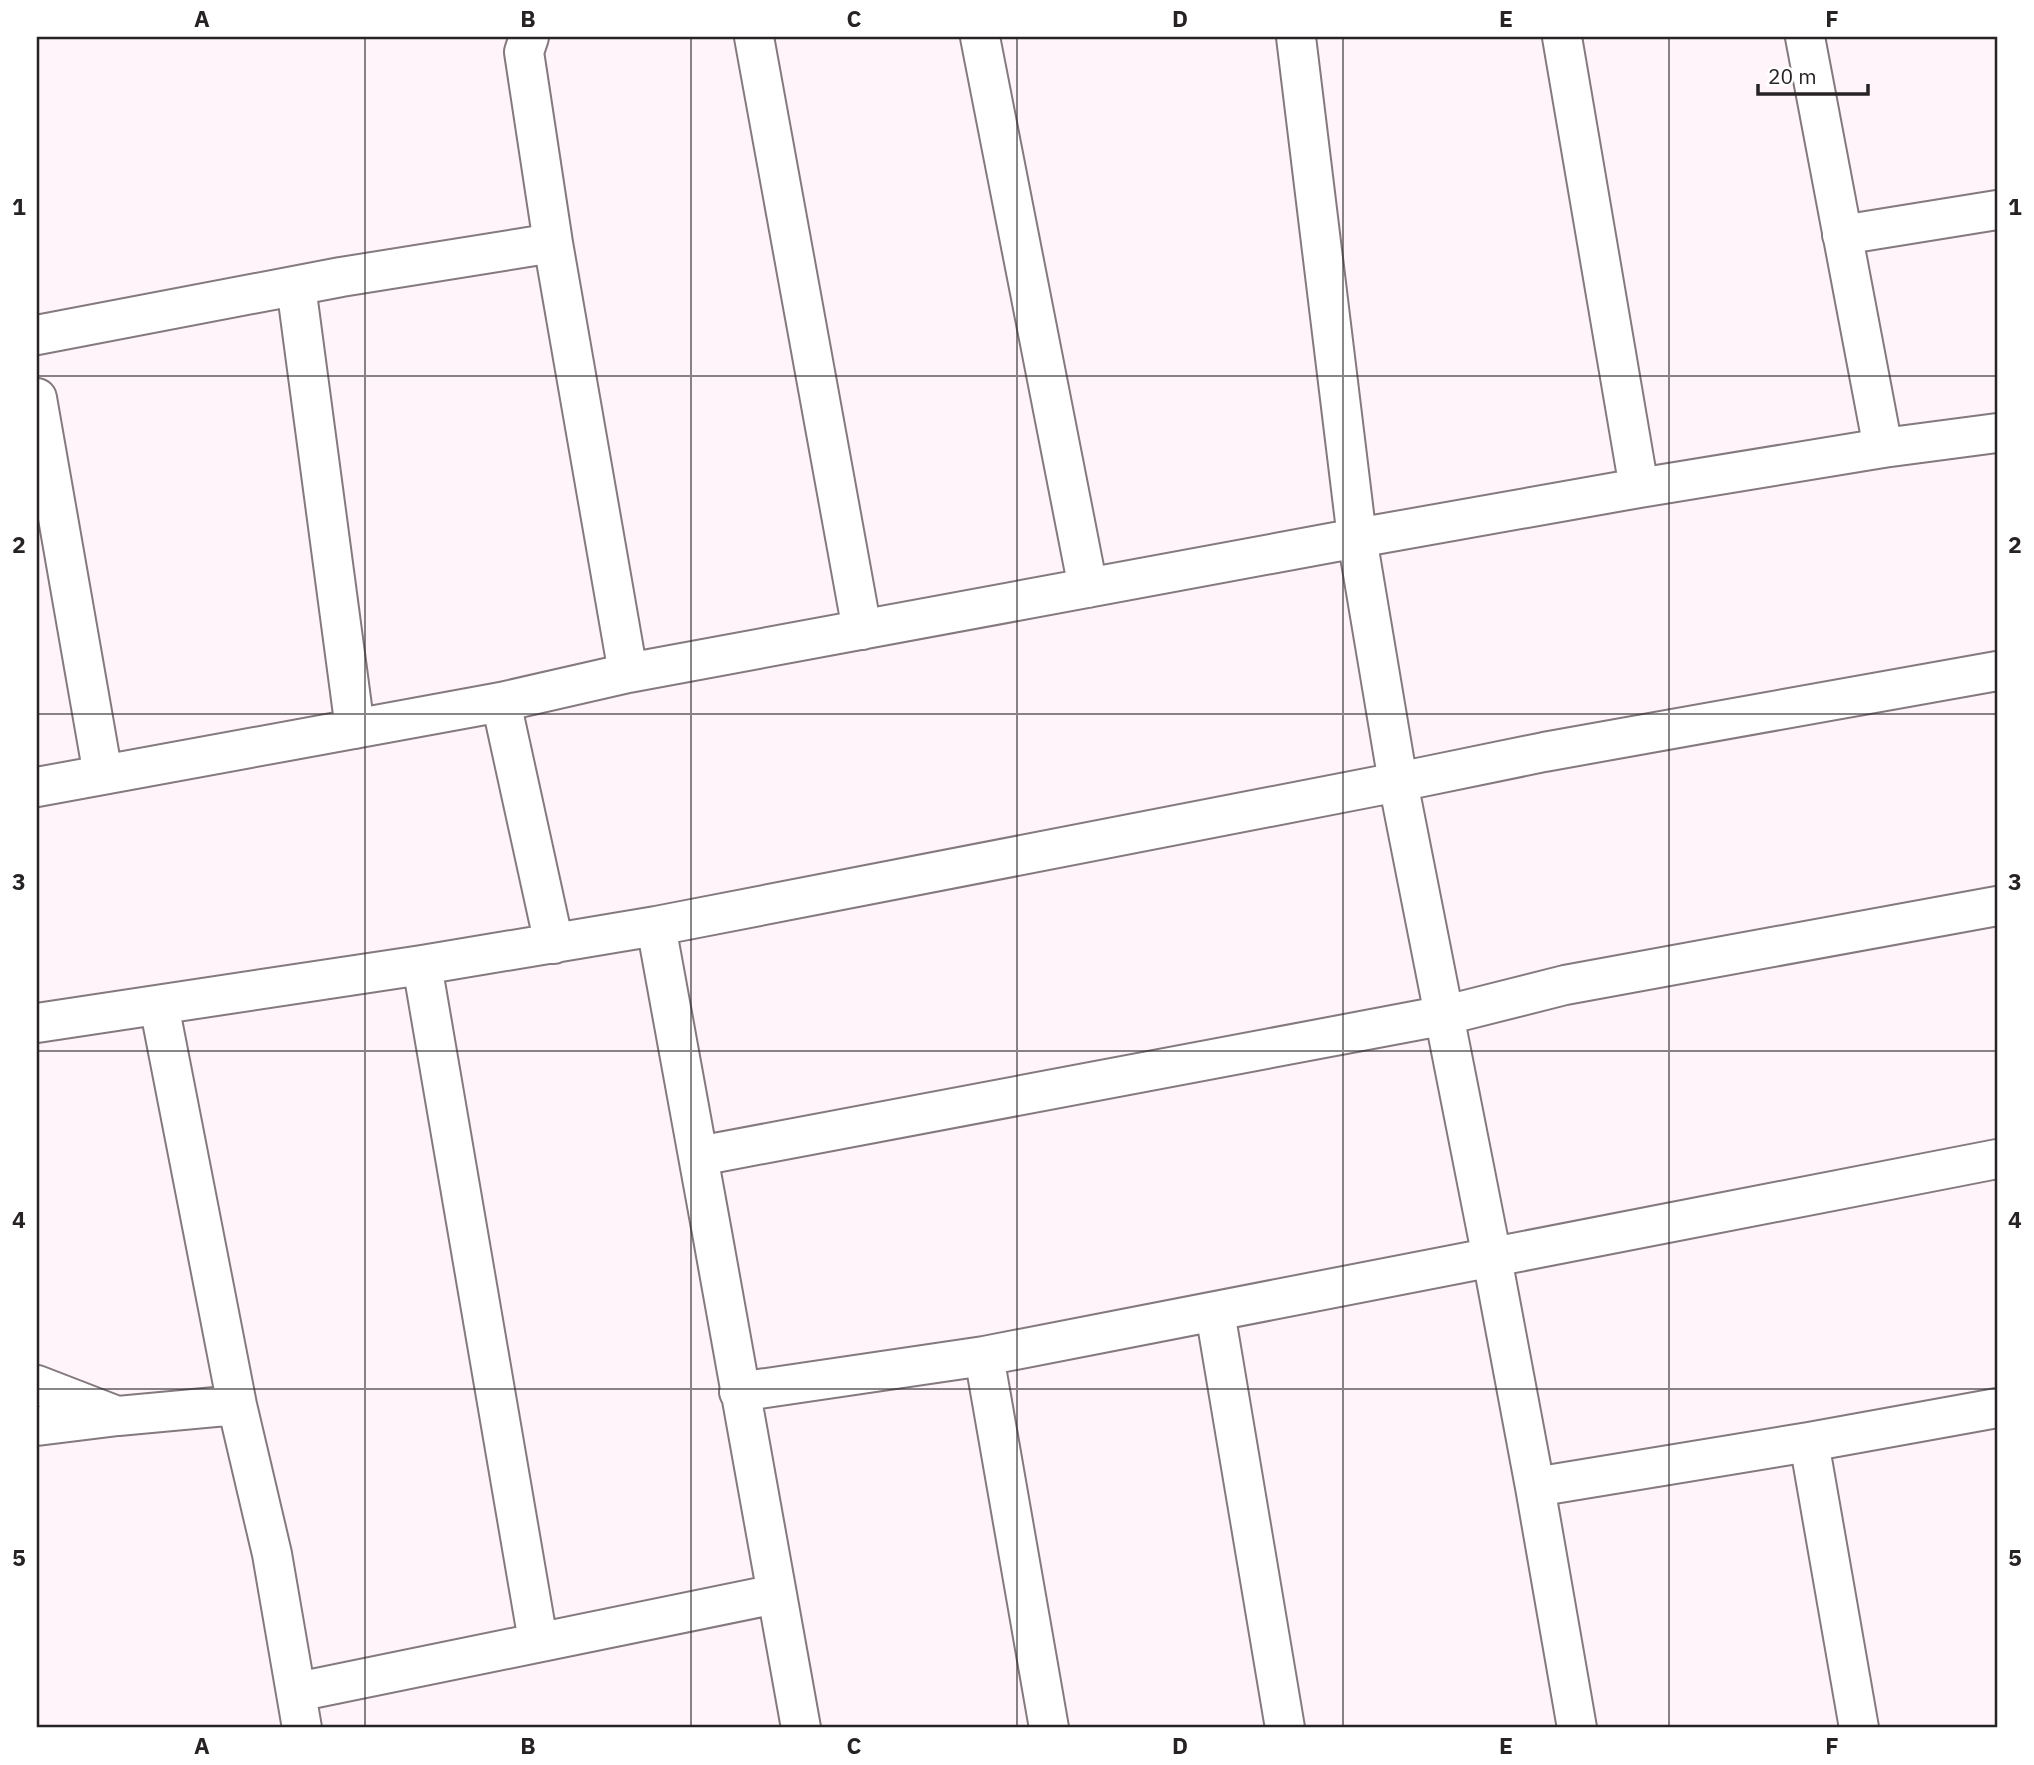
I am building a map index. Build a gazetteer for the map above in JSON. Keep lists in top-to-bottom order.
{
  "scale_bar": "20 m",
  "grid": {
    "columns": [
      "A",
      "B",
      "C",
      "D",
      "E",
      "F"
    ],
    "rows": [
      "1",
      "2",
      "3",
      "4",
      "5"
    ]
  }
}
